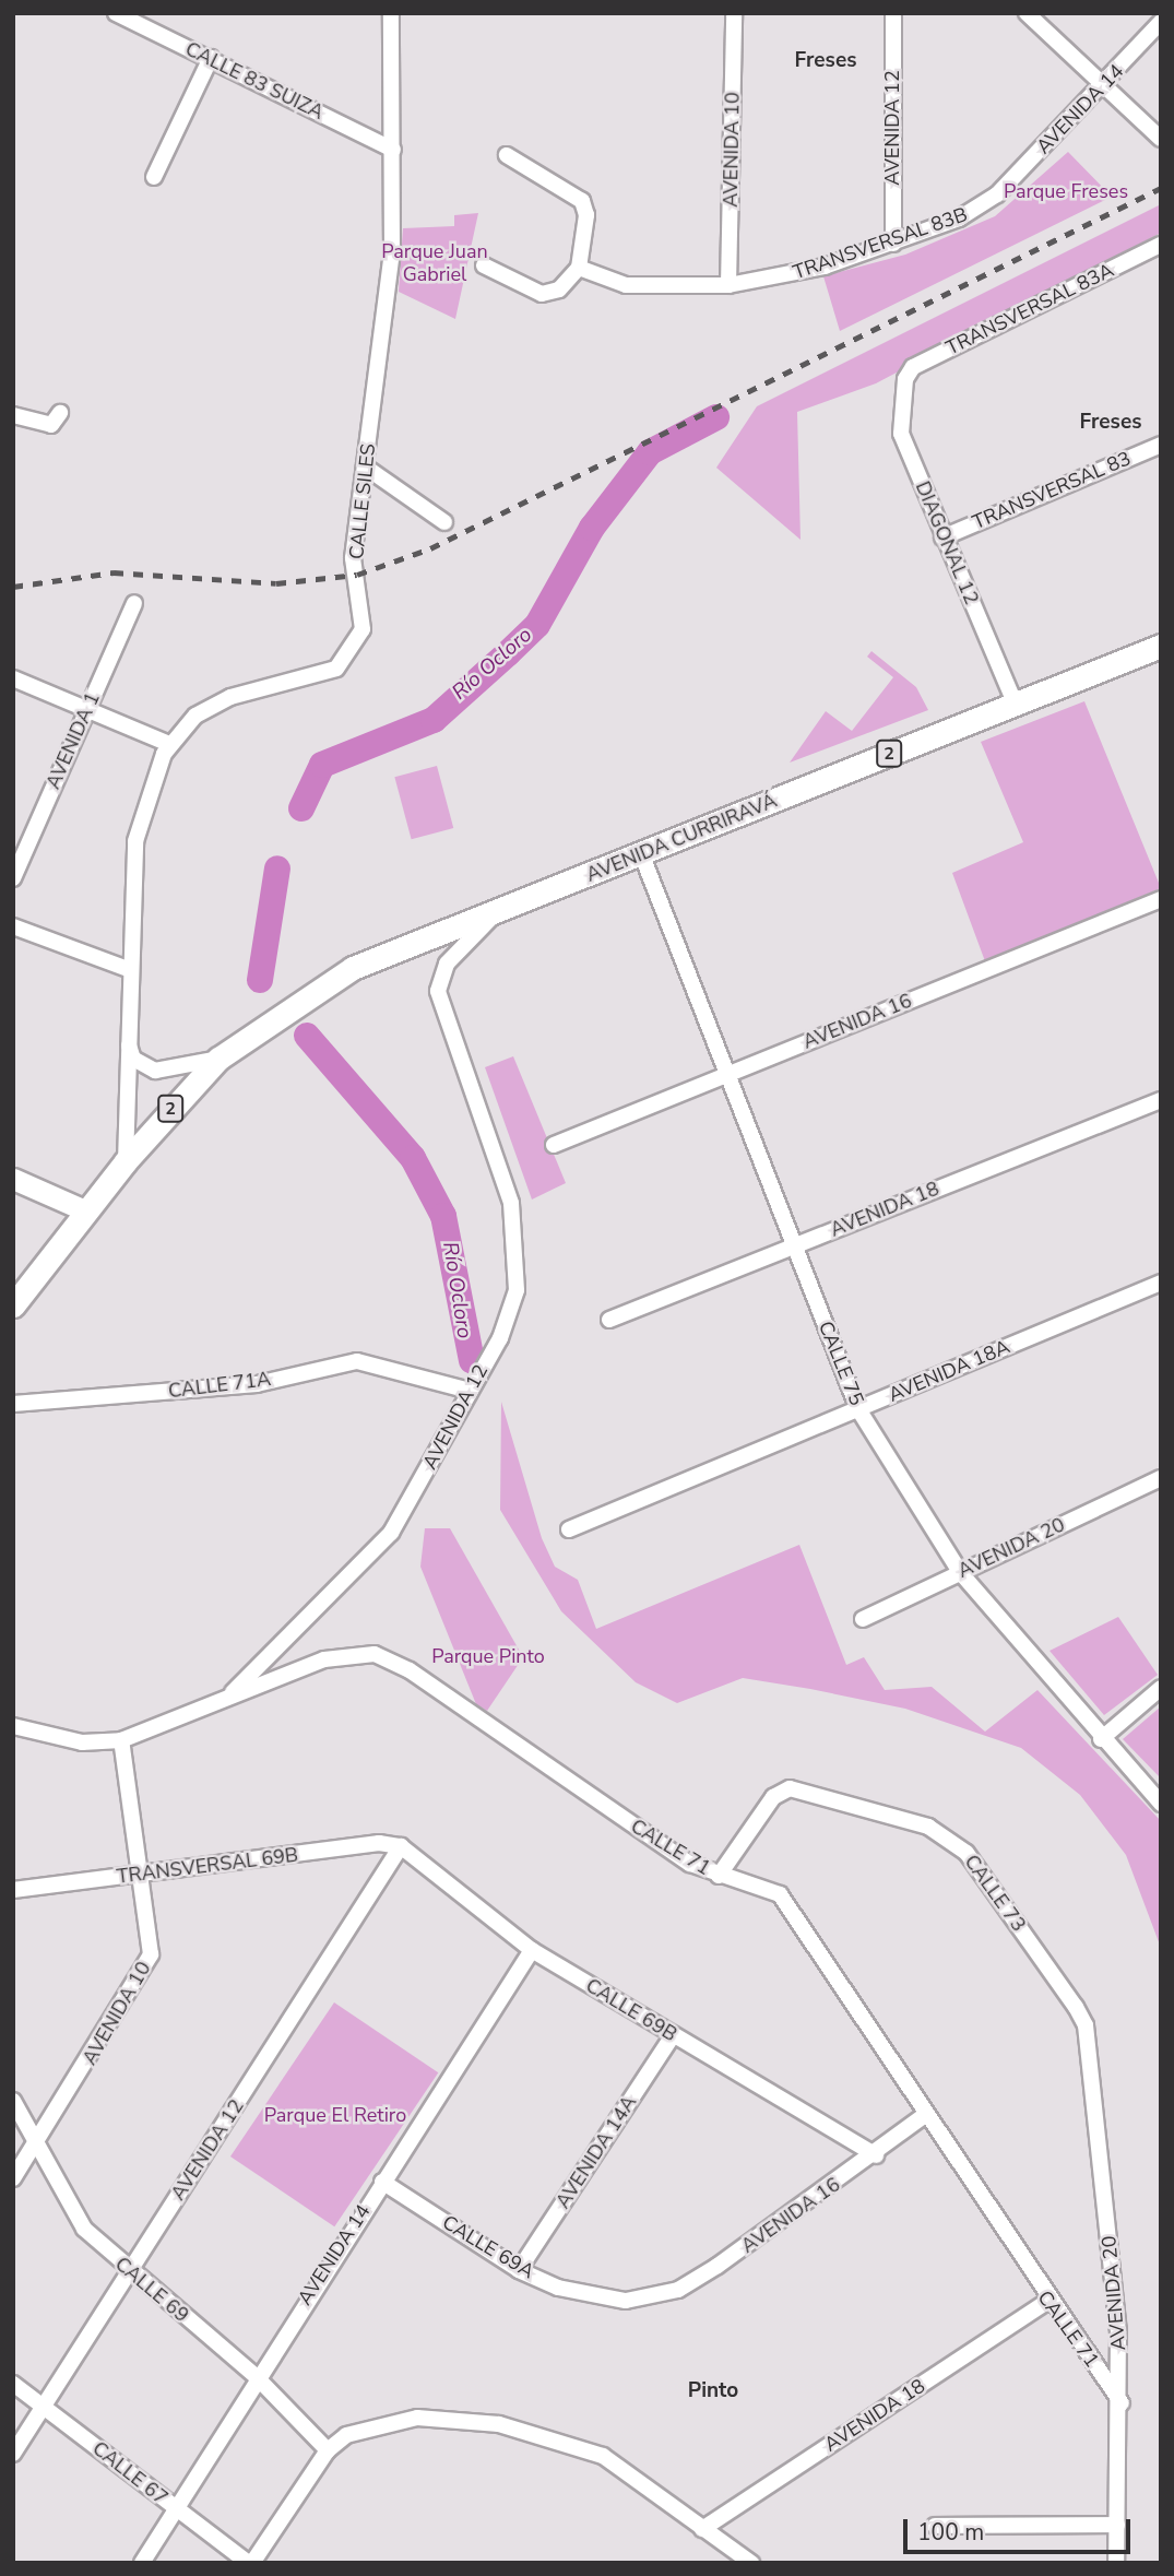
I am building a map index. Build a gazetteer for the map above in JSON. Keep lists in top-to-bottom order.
{
  "streets": {
    "highway": ["2", "AVENIDA CURRIRAVÁ"],
    "street": [
      "CALLE 83 SUIZA",
      "AVENIDA 14",
      "AVENIDA 12",
      "AVENIDA 10",
      "TRANSVERSAL 83B",
      "TRANSVERSAL 83A",
      "TRANSVERSAL 83",
      "CALLE SILES",
      "DIAGONAL 12",
      "AVENIDA 1",
      "AVENIDA 16",
      "AVENIDA 18",
      "CALLE 75",
      "AVENIDA 18A",
      "CALLE 71A",
      "AVENIDA 20",
      "CALLE 71",
      "TRANSVERSAL 69B",
      "CALLE 73",
      "CALLE 69B",
      "AVENIDA 14A",
      "CALLE 69A",
      "CALLE 69",
      "CALLE 67"
    ]
  },
  "crossings": [
    ["CALLE 83 SUIZA", "CALLE SILES"],
    ["AVENIDA 14", "TRANSVERSAL 83B"],
    ["AVENIDA 14", "CALLE 69B"],
    ["AVENIDA 14", "CALLE 69A"],
    ["AVENIDA 14", "CALLE 69"],
    ["AVENIDA 14", "CALLE 67"],
    ["AVENIDA 12", "TRANSVERSAL 83B"],
    ["AVENIDA 12", "AVENIDA CURRIRAVÁ"],
    ["AVENIDA 12", "CALLE 71A"],
    ["AVENIDA 12", "CALLE 71"],
    ["AVENIDA 12", "TRANSVERSAL 69B"],
    ["AVENIDA 12", "CALLE 69B"],
    ["AVENIDA 12", "CALLE 69"],
    ["AVENIDA 12", "CALLE 67"],
    ["AVENIDA 10", "TRANSVERSAL 83B"],
    ["AVENIDA 10", "CALLE 71"],
    ["AVENIDA 10", "TRANSVERSAL 69B"],
    ["AVENIDA 10", "CALLE 69"],
    ["TRANSVERSAL 83A", "DIAGONAL 12"],
    ["TRANSVERSAL 83", "DIAGONAL 12"],
    ["CALLE SILES", "2"],
    ["DIAGONAL 12", "AVENIDA CURRIRAVÁ"],
    ["2", "AVENIDA CURRIRAVÁ"],
    ["AVENIDA CURRIRAVÁ", "CALLE 75"],
    ["AVENIDA 16", "CALLE 75"],
    ["AVENIDA 16", "CALLE 71"],
    ["AVENIDA 16", "CALLE 69B"],
    ["AVENIDA 16", "CALLE 69A"],
    ["AVENIDA 18", "CALLE 75"],
    ["AVENIDA 18", "CALLE 71"],
    ["CALLE 75", "AVENIDA 18A"],
    ["CALLE 75", "AVENIDA 20"],
    ["AVENIDA 20", "CALLE 71"],
    ["AVENIDA 20", "CALLE 73"],
    ["CALLE 71", "CALLE 73"],
    ["TRANSVERSAL 69B", "CALLE 69B"],
    ["CALLE 69B", "AVENIDA 14A"],
    ["AVENIDA 14A", "CALLE 69A"]
  ],
  "districts": ["Freses", "Freses", "Pinto"],
  "water": ["Río Ocloro"],
  "parks": [
    "Parque Freses",
    "Parque Juan Gabriel",
    "Parque Pinto",
    "Parque El Retiro"
  ],
  "scale_bar": "100 m"
}
